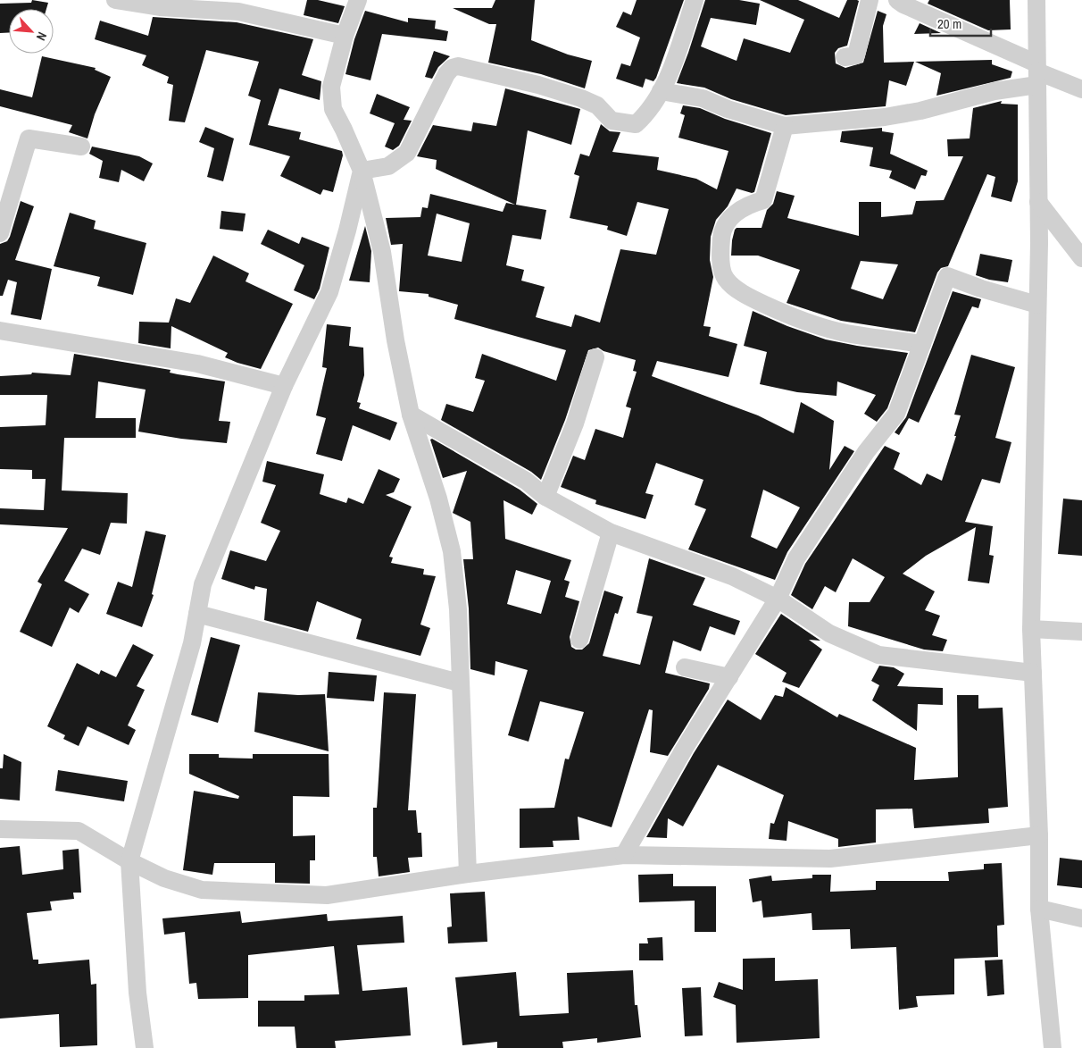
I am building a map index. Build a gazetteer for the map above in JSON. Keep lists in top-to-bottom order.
{
  "scale_bar": "20 m",
  "north": "bottom right"
}
